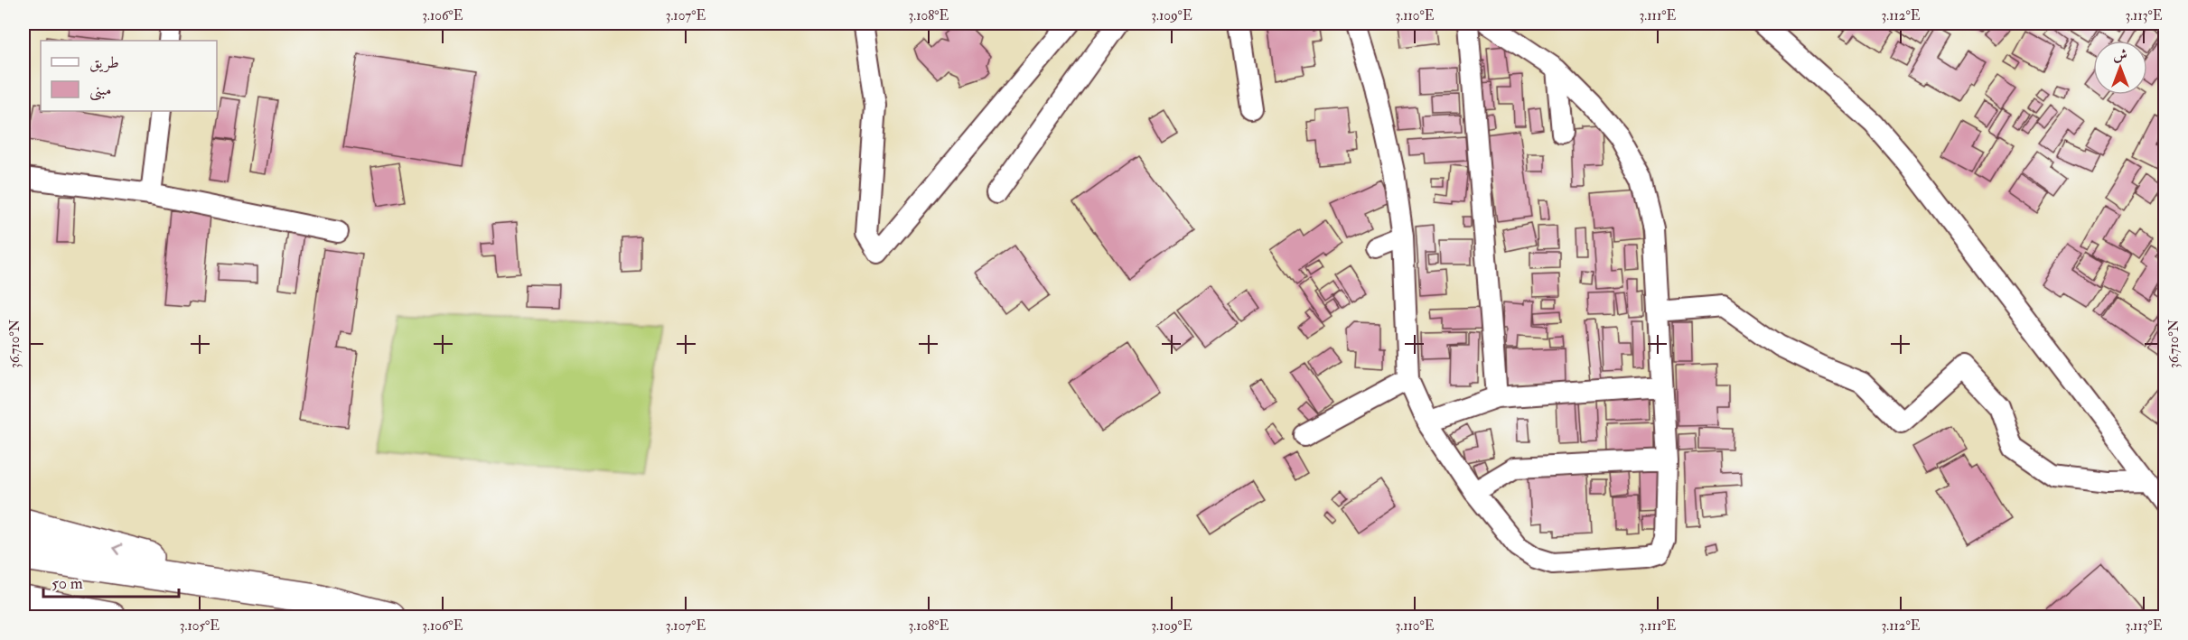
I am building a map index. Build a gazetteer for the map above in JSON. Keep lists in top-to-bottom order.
{
  "legend": ["طريق", "مبنى"],
  "scale_bar": "50 m",
  "north": "top",
  "coordinates": [
    "3.106°E",
    "3.107°E",
    "3.108°E",
    "3.109°E",
    "3.110°E",
    "3.111°E",
    "3.112°E",
    "3.113°E",
    "36.710°N",
    "3.105°E"
  ]
}
